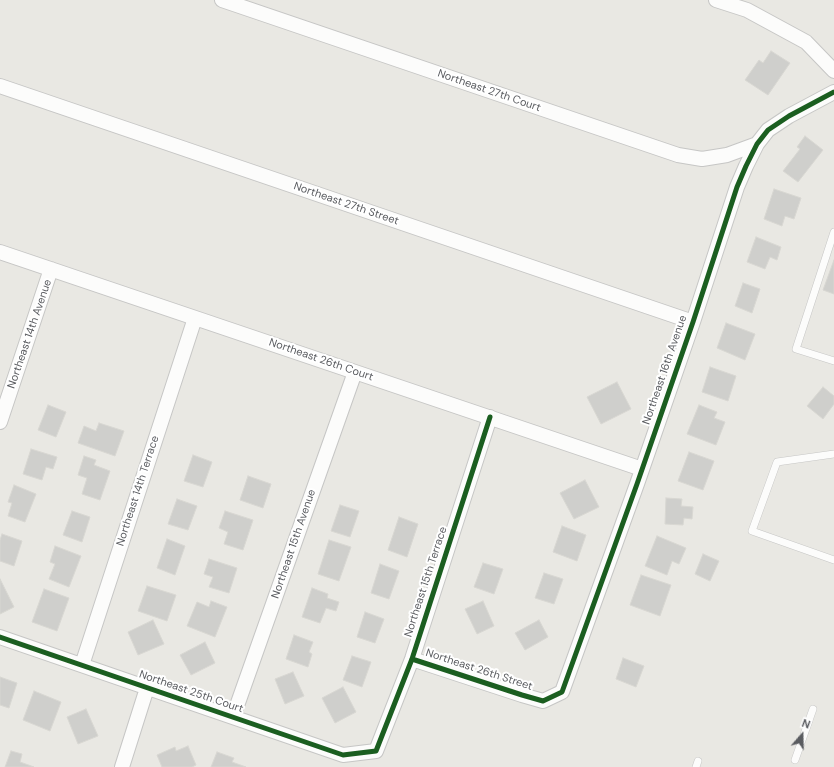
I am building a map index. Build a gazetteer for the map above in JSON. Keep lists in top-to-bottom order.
{
  "streets": {
    "street": [
      "Northeast 27th Court",
      "Northeast 27th Street",
      "Northeast 14th Avenue",
      "Northeast 26th Court",
      "Northeast 16th Avenue",
      "Northeast 14th Terrace",
      "Northeast 15th Avenue",
      "Northeast 15th Terrace",
      "Northeast 26th Street",
      "Northeast 25th Court"
    ]
  },
  "crossings": [
    ["Northeast 27th Court", "Northeast 16th Avenue"],
    ["Northeast 27th Street", "Northeast 16th Avenue"],
    ["Northeast 14th Avenue", "Northeast 26th Court"],
    ["Northeast 26th Court", "Northeast 16th Avenue"],
    ["Northeast 26th Court", "Northeast 14th Terrace"],
    ["Northeast 26th Court", "Northeast 15th Avenue"],
    ["Northeast 26th Court", "Northeast 15th Terrace"],
    ["Northeast 16th Avenue", "Northeast 26th Street"],
    ["Northeast 14th Terrace", "Northeast 25th Court"],
    ["Northeast 15th Avenue", "Northeast 25th Court"],
    ["Northeast 15th Terrace", "Northeast 26th Street"],
    ["Northeast 15th Terrace", "Northeast 25th Court"]
  ],
  "north": "top"
}
